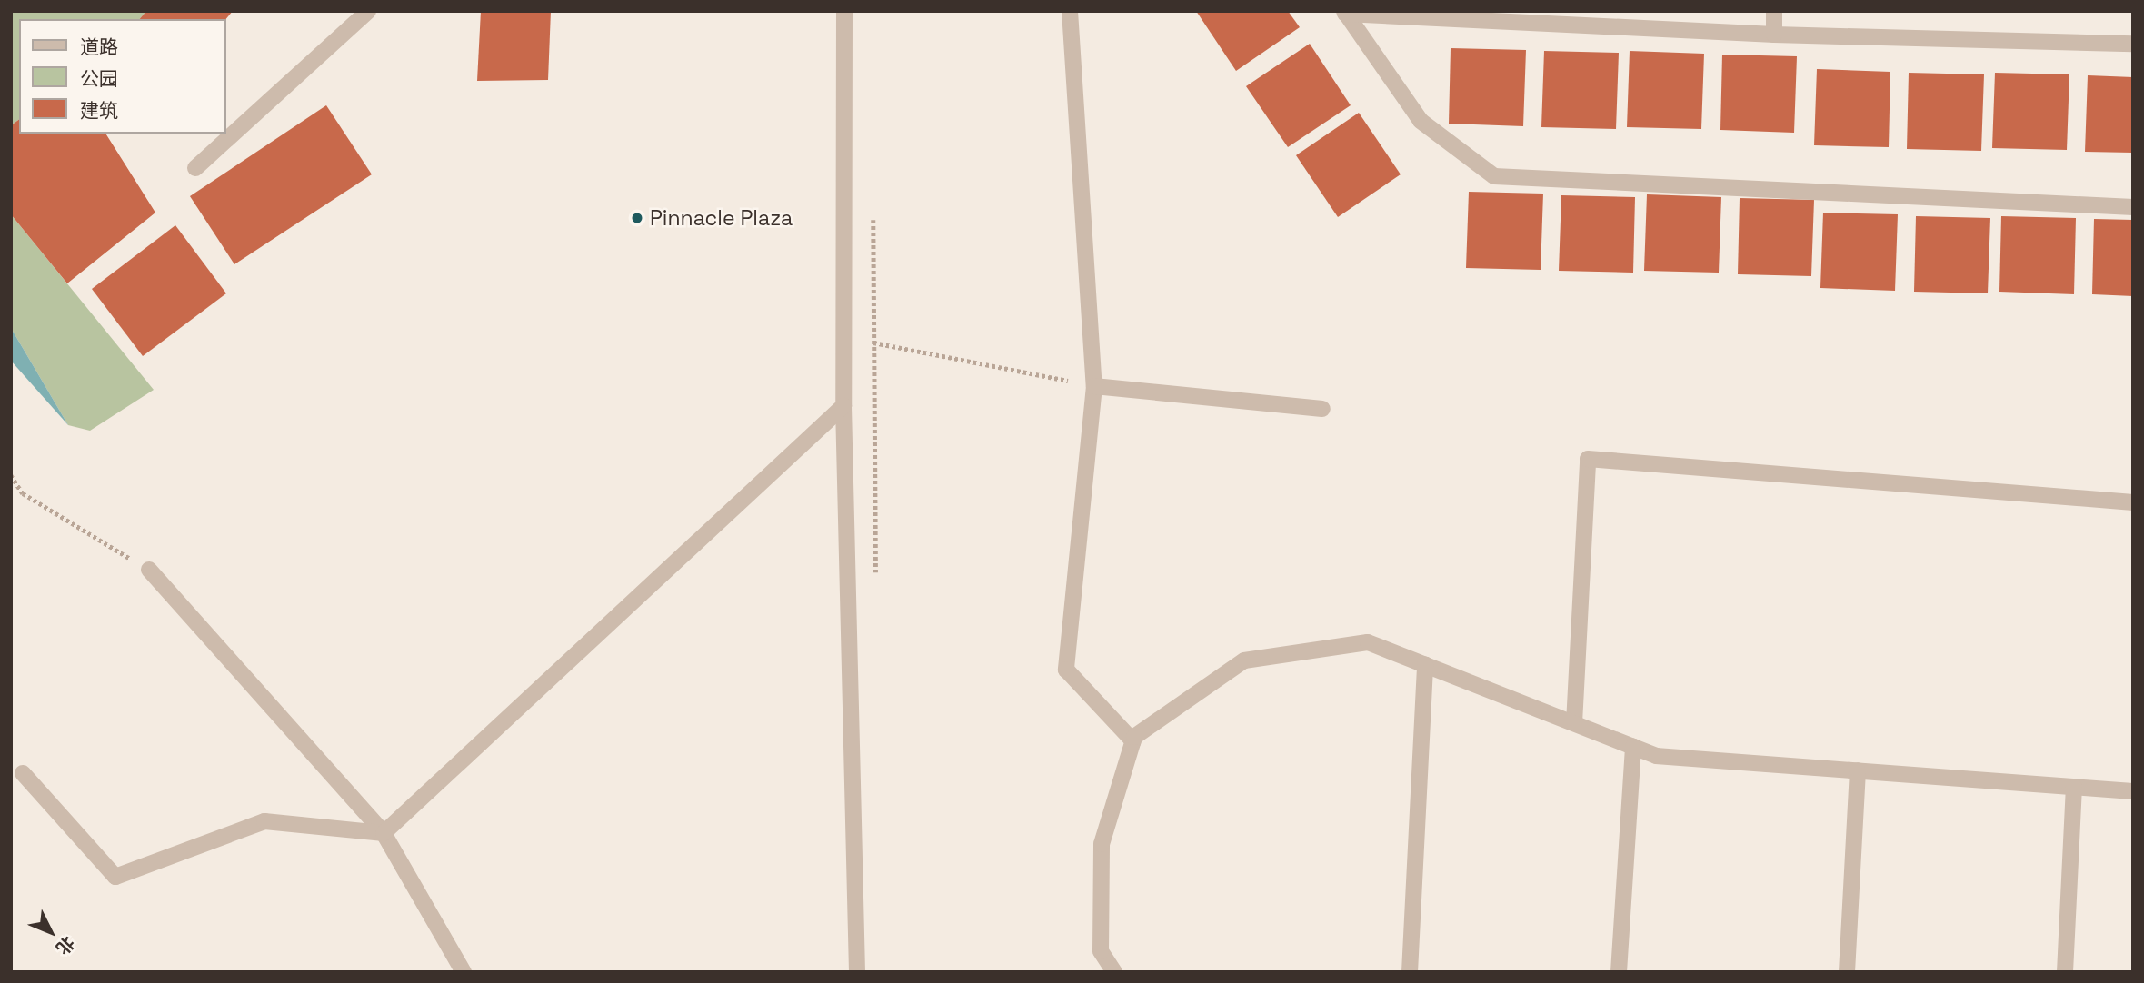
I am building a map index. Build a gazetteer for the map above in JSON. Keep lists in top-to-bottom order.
{
  "places": ["Pinnacle Plaza"],
  "legend": ["道路", "公园", "建筑"],
  "north": "bottom right"
}
